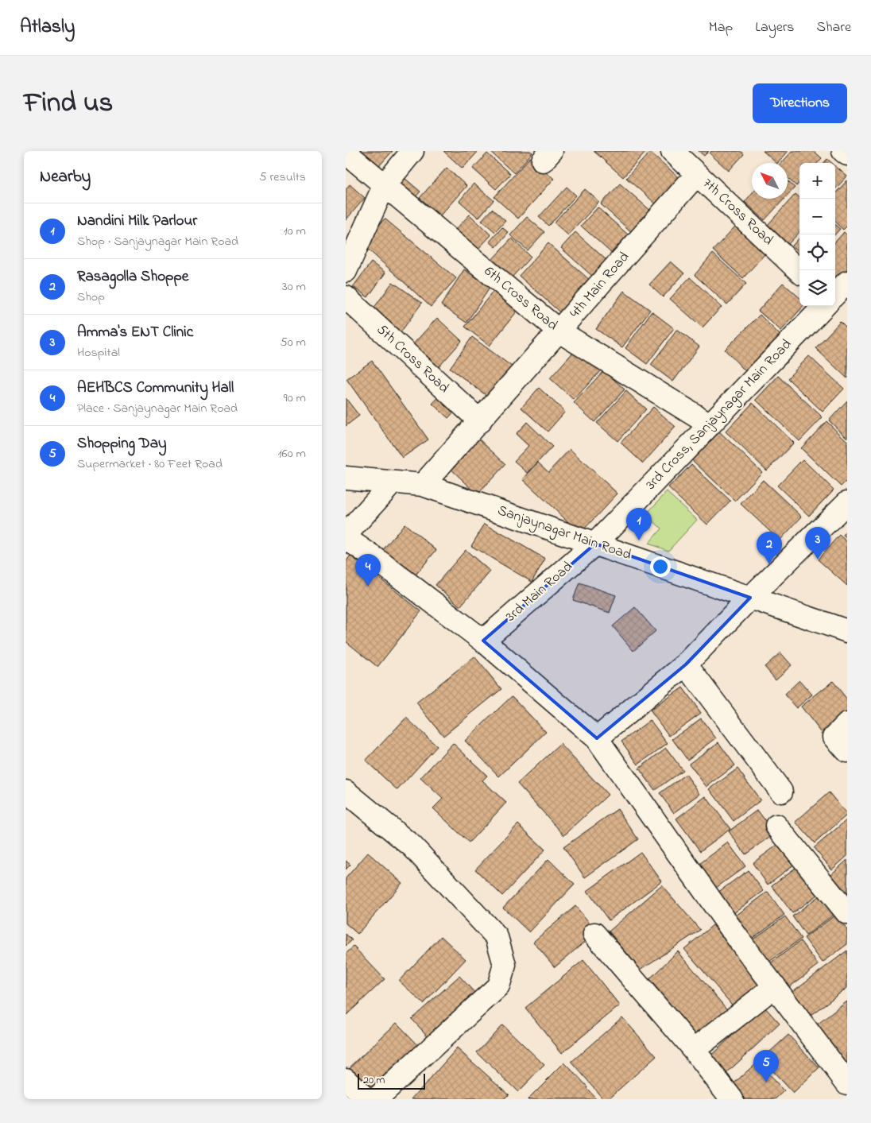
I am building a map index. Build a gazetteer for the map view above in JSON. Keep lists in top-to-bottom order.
{
  "streets": {
    "street": [
      "7th Cross Road",
      "4th Main Road",
      "6th Cross Road",
      "5th Cross Road",
      "3rd Cross, Sanjaynagar Main Road",
      "Sanjaynagar Main Road",
      "3rd Main Road"
    ]
  },
  "crossings": [
    ["7th Cross Road", "4th Main Road"],
    ["4th Main Road", "6th Cross Road"],
    ["4th Main Road", "5th Cross Road"],
    ["4th Main Road", "Sanjaynagar Main Road"],
    ["6th Cross Road", "3rd Cross, Sanjaynagar Main Road"],
    ["3rd Cross, Sanjaynagar Main Road", "Sanjaynagar Main Road"],
    ["3rd Cross, Sanjaynagar Main Road", "3rd Main Road"],
    ["Sanjaynagar Main Road", "3rd Main Road"]
  ],
  "scale_bar": "20 m",
  "north": "top left",
  "page": {
    "header": "Atlasly",
    "nav": ["Map", "Layers", "Share"],
    "title": "Find us",
    "buttons": "Directions",
    "heading": ["Nearby", "5 results"],
    "map_buttons": ["+", "−"],
    "list": [
      {
        "mark": "1",
        "name": "Nandini Milk Parlour",
        "note": "Shop · Sanjaynagar Main Road",
        "value": "10 m"
      },
      {
        "mark": "2",
        "name": "Rasagolla Shoppe",
        "note": "Shop",
        "value": "30 m"
      },
      {
        "mark": "3",
        "name": "Amma's ENT Clinic",
        "note": "Hospital",
        "value": "50 m"
      },
      {
        "mark": "4",
        "name": "AEHBCS Community Hall",
        "note": "Place · Sanjaynagar Main Road",
        "value": "90 m"
      },
      {
        "mark": "5",
        "name": "Shopping Day",
        "note": "Supermarket · 80 Feet Road",
        "value": "160 m"
      }
    ],
    "pins": [
      "1",
      "3",
      "2",
      "4",
      "5"
    ],
    "scale": "20 m"
  }
}
